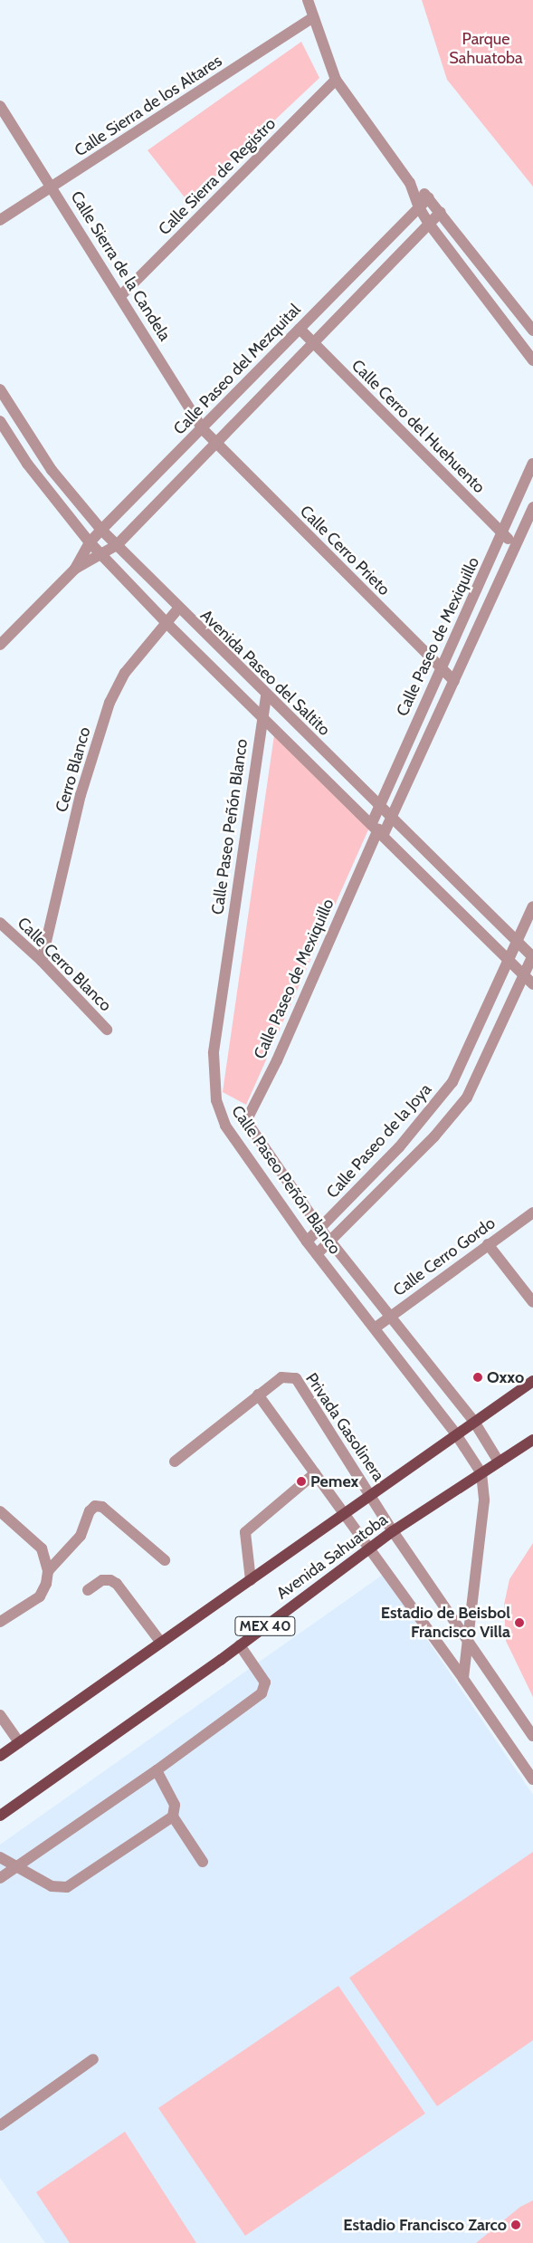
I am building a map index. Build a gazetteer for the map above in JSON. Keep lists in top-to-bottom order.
{
  "streets": {
    "main road": ["Avenida Sahuatoba", "MEX 40"],
    "street": [
      "Calle Sierra de los Altares",
      "Calle Sierra de Registro",
      "Calle Sierra de la Candela",
      "Calle Paseo del Mezquital",
      "Calle Cerro del Huehuento",
      "Calle Cerro Prieto",
      "Calle Paseo de Mexiquillo",
      "Avenida Paseo del Saltito",
      "Cerro Blanco",
      "Calle Paseo Peñón Blanco",
      "Calle Cerro Blanco",
      "Calle Paseo de la Joya",
      "Calle Cerro Gordo",
      "Privada Gasolinera"
    ]
  },
  "crossings": [
    ["Calle Sierra de los Altares", "Calle Sierra de la Candela"],
    ["Calle Sierra de Registro", "Calle Sierra de la Candela"],
    ["Calle Sierra de la Candela", "Calle Paseo del Mezquital"],
    ["Calle Sierra de la Candela", "Calle Cerro Prieto"],
    ["Calle Paseo del Mezquital", "Calle Cerro del Huehuento"],
    ["Calle Paseo del Mezquital", "Calle Cerro Prieto"],
    ["Calle Paseo del Mezquital", "Avenida Paseo del Saltito"],
    ["Calle Cerro del Huehuento", "Calle Paseo de Mexiquillo"],
    ["Calle Cerro Prieto", "Calle Paseo de Mexiquillo"],
    ["Calle Paseo de Mexiquillo", "Avenida Paseo del Saltito"],
    ["Calle Paseo de Mexiquillo", "Calle Paseo Peñón Blanco"],
    ["Avenida Paseo del Saltito", "Cerro Blanco"],
    ["Avenida Paseo del Saltito", "Calle Paseo Peñón Blanco"],
    ["Avenida Paseo del Saltito", "Calle Paseo de la Joya"],
    ["Cerro Blanco", "Calle Cerro Blanco"],
    ["Calle Paseo Peñón Blanco", "Calle Paseo de la Joya"],
    ["Calle Paseo Peñón Blanco", "Calle Cerro Gordo"],
    ["Calle Paseo Peñón Blanco", "Avenida Sahuatoba"],
    ["Privada Gasolinera", "Avenida Sahuatoba"]
  ],
  "parks": ["Parque Sahuatoba"],
  "places": [
    "Oxxo",
    "Pemex",
    "Estadio de Beisbol Francisco Villa",
    "Estadio Francisco Zarco"
  ]
}
